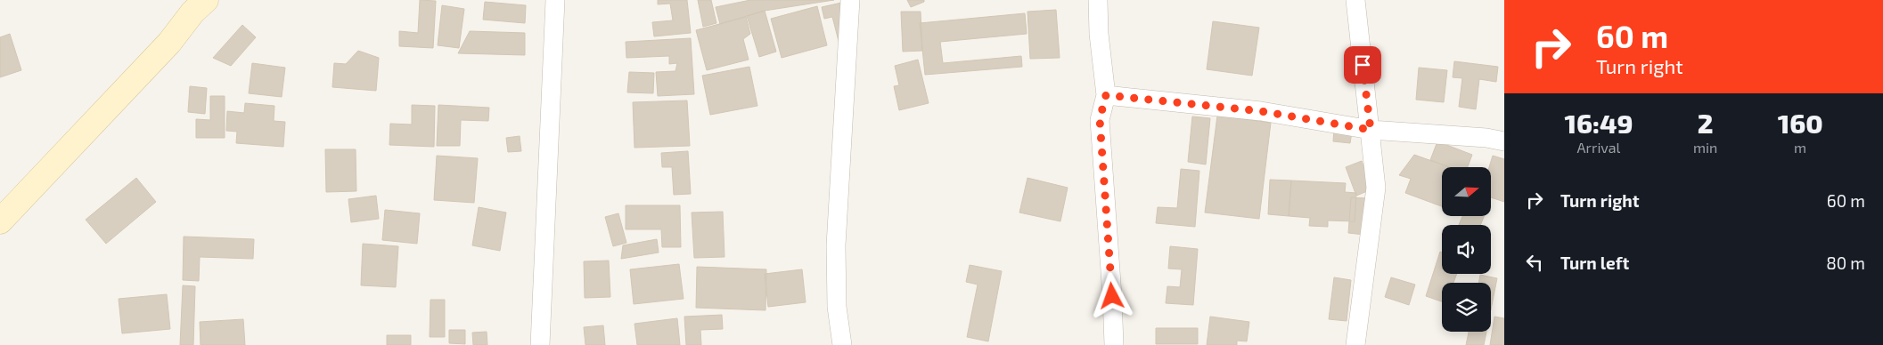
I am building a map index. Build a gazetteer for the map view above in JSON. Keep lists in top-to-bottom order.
{
  "north": "right",
  "page": {
    "turn": ["60 m", "Turn right"],
    "eta": [
      "16:49",
      "Arrival",
      "2",
      "min",
      "160",
      "m"
    ],
    "list": [
      {
        "name": "Turn right",
        "value": "60 m"
      },
      {
        "name": "Turn left",
        "value": "80 m"
      }
    ]
  }
}
